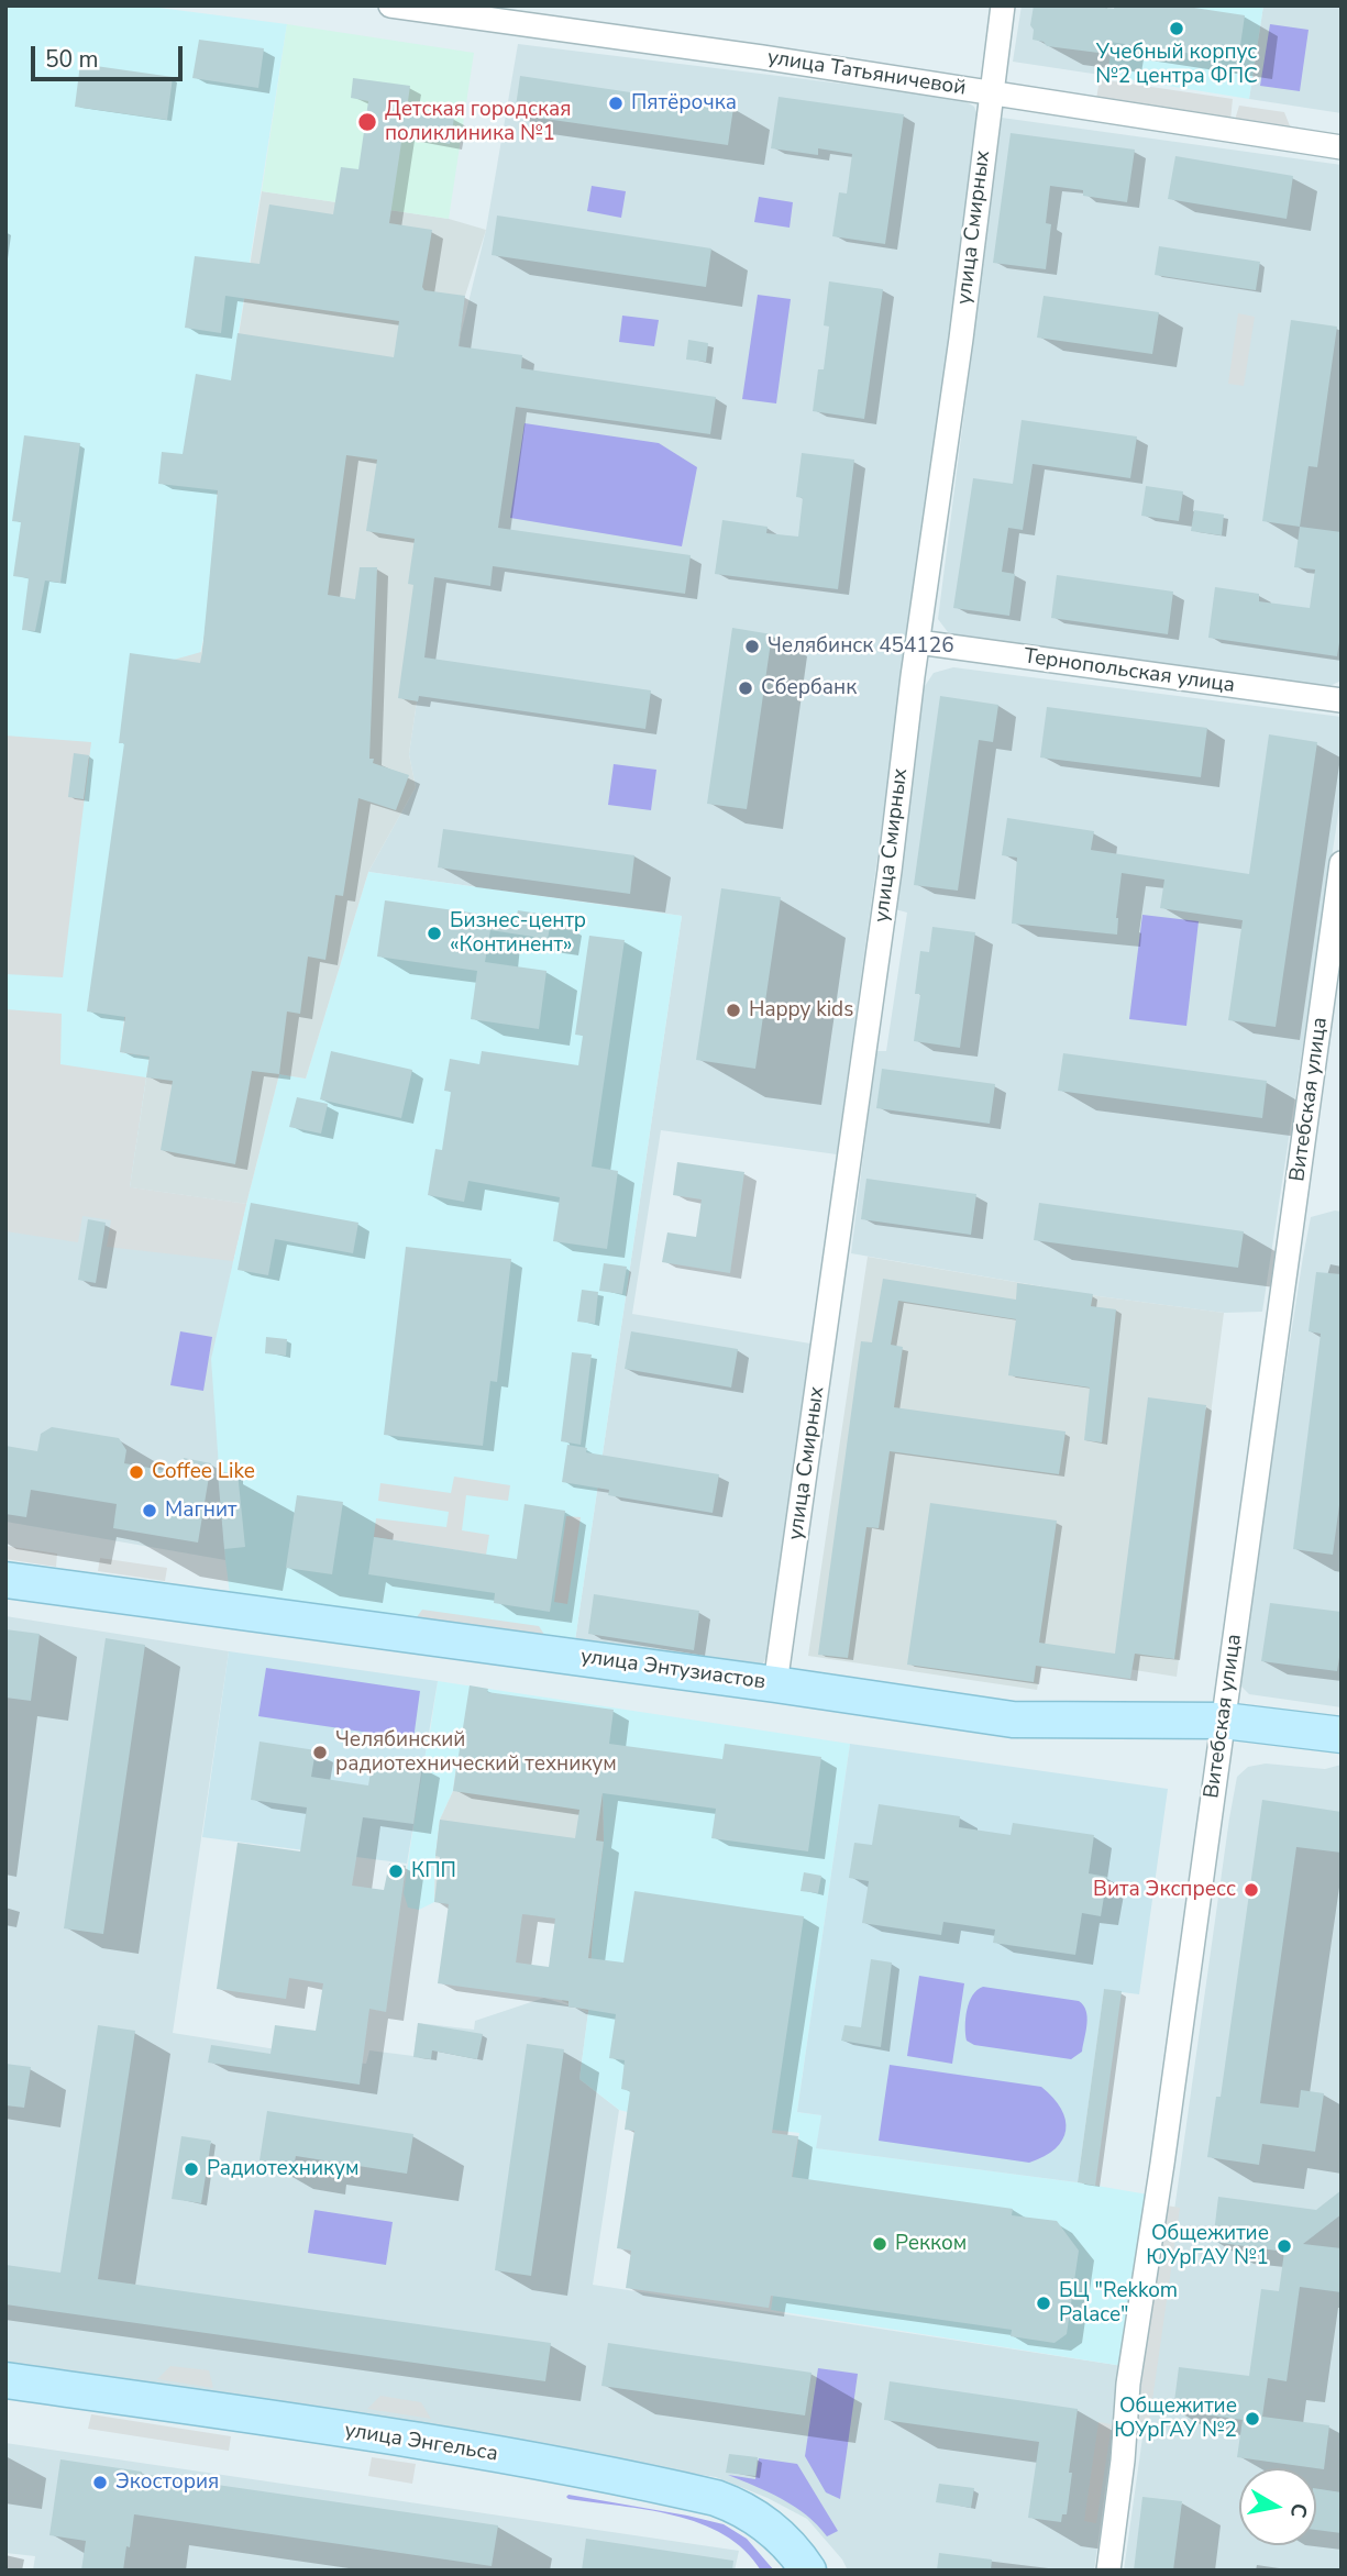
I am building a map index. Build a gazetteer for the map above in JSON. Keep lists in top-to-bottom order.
{
  "streets": {
    "main road": ["улица Энтузиастов", "улица Энгельса"],
    "street": [
      "улица Татьяничевой",
      "улица Смирных",
      "Тернопольская улица",
      "Витебская улица"
    ]
  },
  "crossings": [
    ["улица Татьяничевой", "улица Смирных"],
    ["улица Смирных", "Тернопольская улица"],
    ["улица Смирных", "улица Энтузиастов"],
    ["Витебская улица", "улица Энтузиастов"]
  ],
  "places": [
    "Учебный корпус №2 центра ФПС",
    "Пятёрочка",
    "Детская городская поликлиника №1",
    "Челябинск 454126",
    "Сбербанк",
    "Бизнес-центр «Континент»",
    "Happy kids",
    "Coffee Like",
    "Магнит",
    "Челябинский радиотехнический техникум",
    "КПП",
    "Вита Экспресс",
    "Радиотехникум",
    "Рекком",
    "Общежитие ЮУрГАУ №1",
    "БЦ \"Rekkom Palace\"",
    "Общежитие ЮУрГАУ №2",
    "Экостория"
  ],
  "scale_bar": "50 m",
  "north": "right"
}
